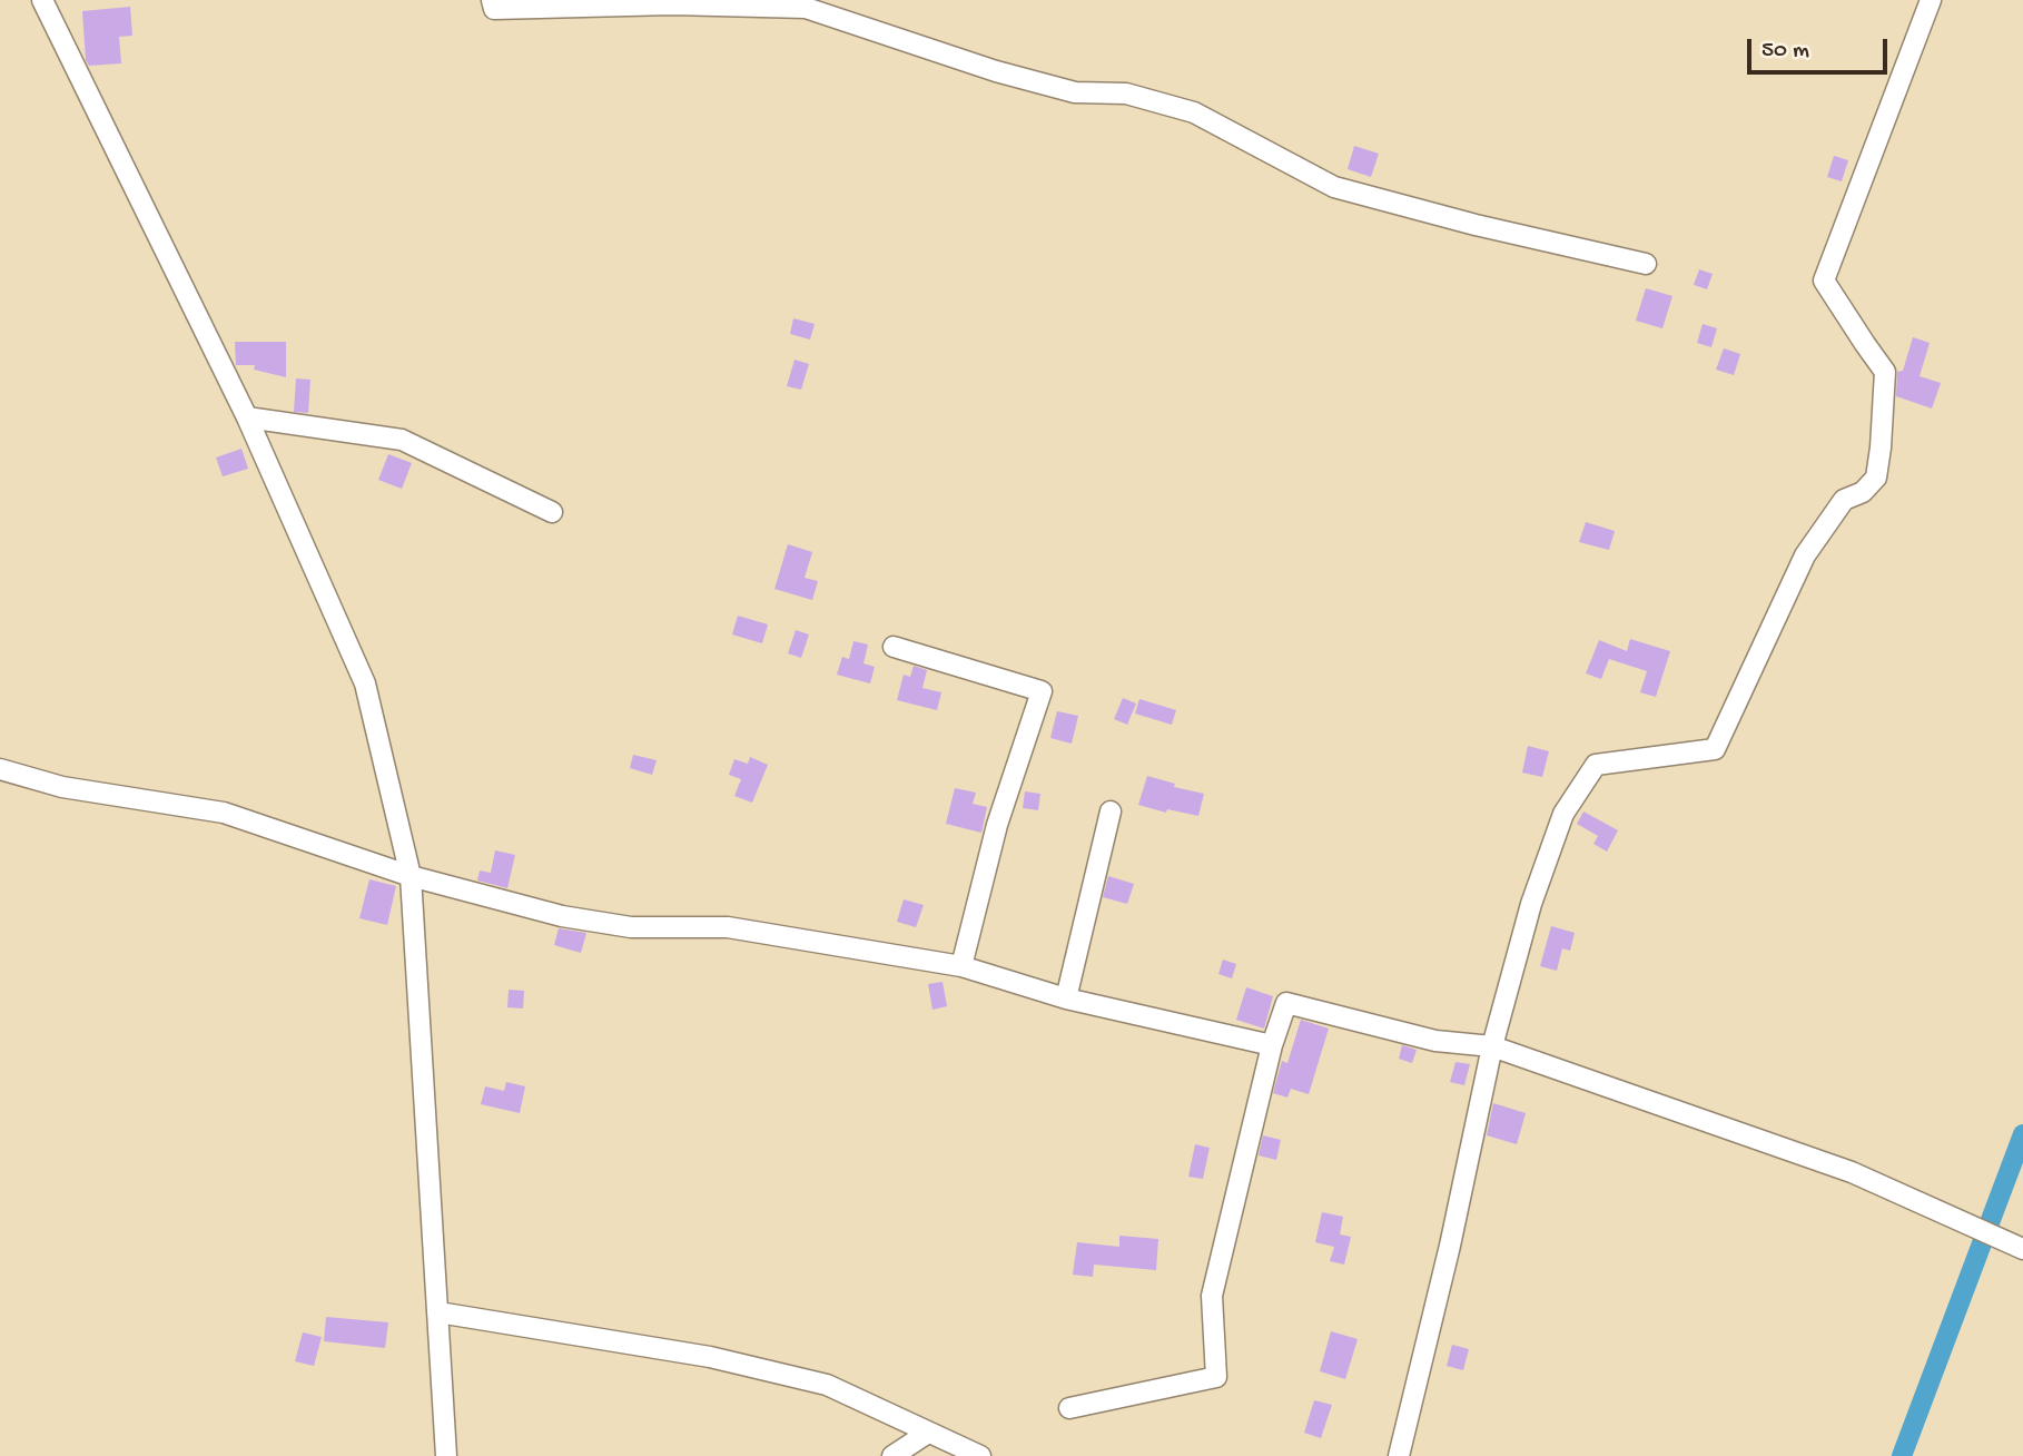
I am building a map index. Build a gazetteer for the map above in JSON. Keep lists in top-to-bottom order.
{
  "scale_bar": "50 m"
}
